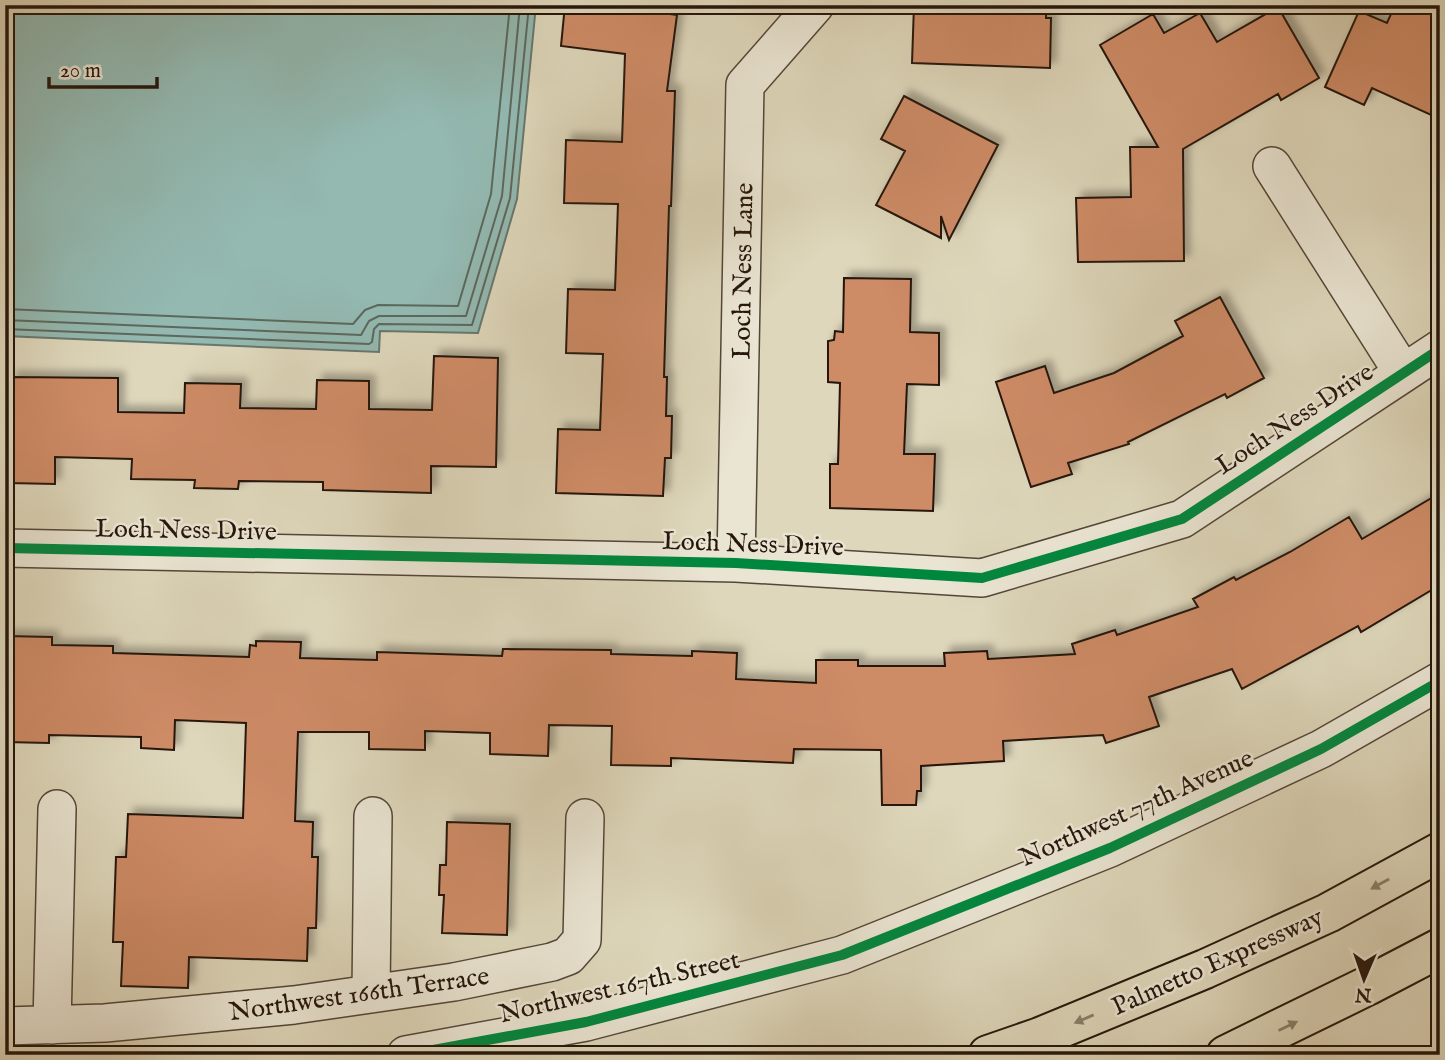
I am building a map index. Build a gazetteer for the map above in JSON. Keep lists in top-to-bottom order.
{
  "streets": {
    "highway": ["Palmetto Expressway"],
    "street": [
      "Loch Ness Lane",
      "Loch Ness Drive",
      "Northwest 77th Avenue",
      "Northwest 167th Street",
      "Northwest 166th Terrace"
    ]
  },
  "crossings": [
    ["Loch Ness Lane", "Loch Ness Drive"],
    ["Northwest 77th Avenue", "Northwest 167th Street"]
  ],
  "scale_bar": "20 m",
  "north": "bottom"
}
